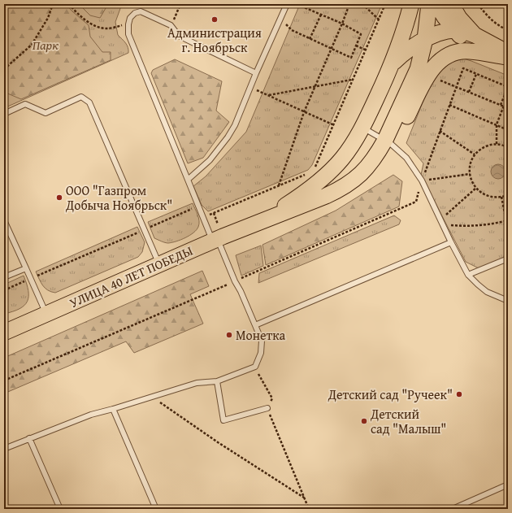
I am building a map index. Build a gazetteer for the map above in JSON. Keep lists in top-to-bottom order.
{
  "streets": {
    "main road": ["УЛИЦА 40 ЛЕТ ПОБЕДЫ"]
  },
  "parks": ["Парк"],
  "places": [
    "Администрация г. Ноябрьск",
    "ООО \"Газпром Добыча Ноябрьск\"",
    "Монетка",
    "Детский сад \"Ручеек\"",
    "Детский сад \"Малыш\""
  ]
}
